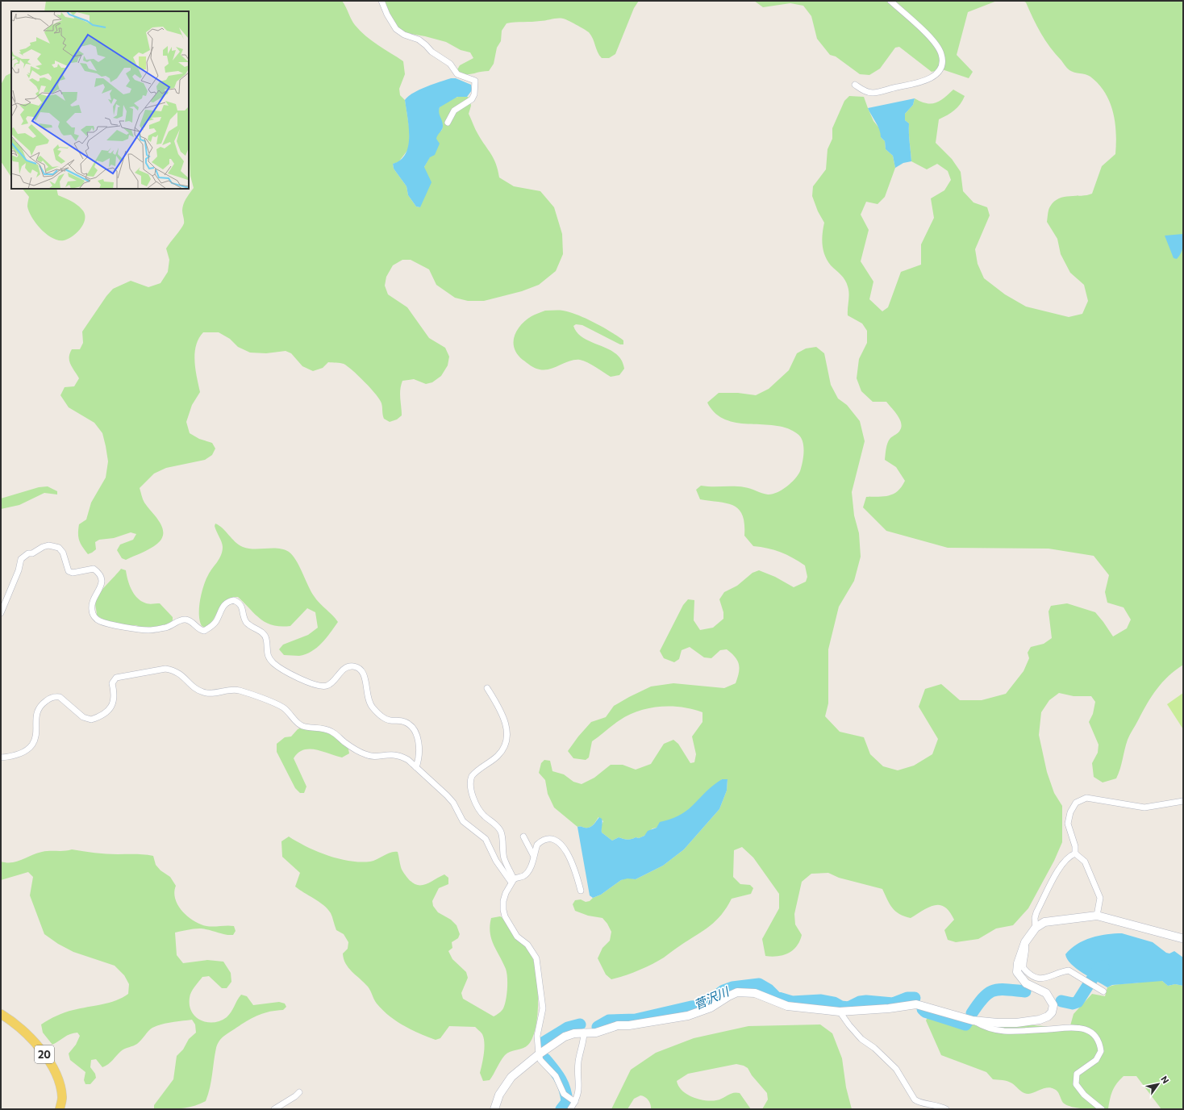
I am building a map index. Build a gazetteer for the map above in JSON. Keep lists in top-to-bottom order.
{
  "streets": {
    "main road": ["20"]
  },
  "water": ["菅沢川"],
  "north": "top right"
}
